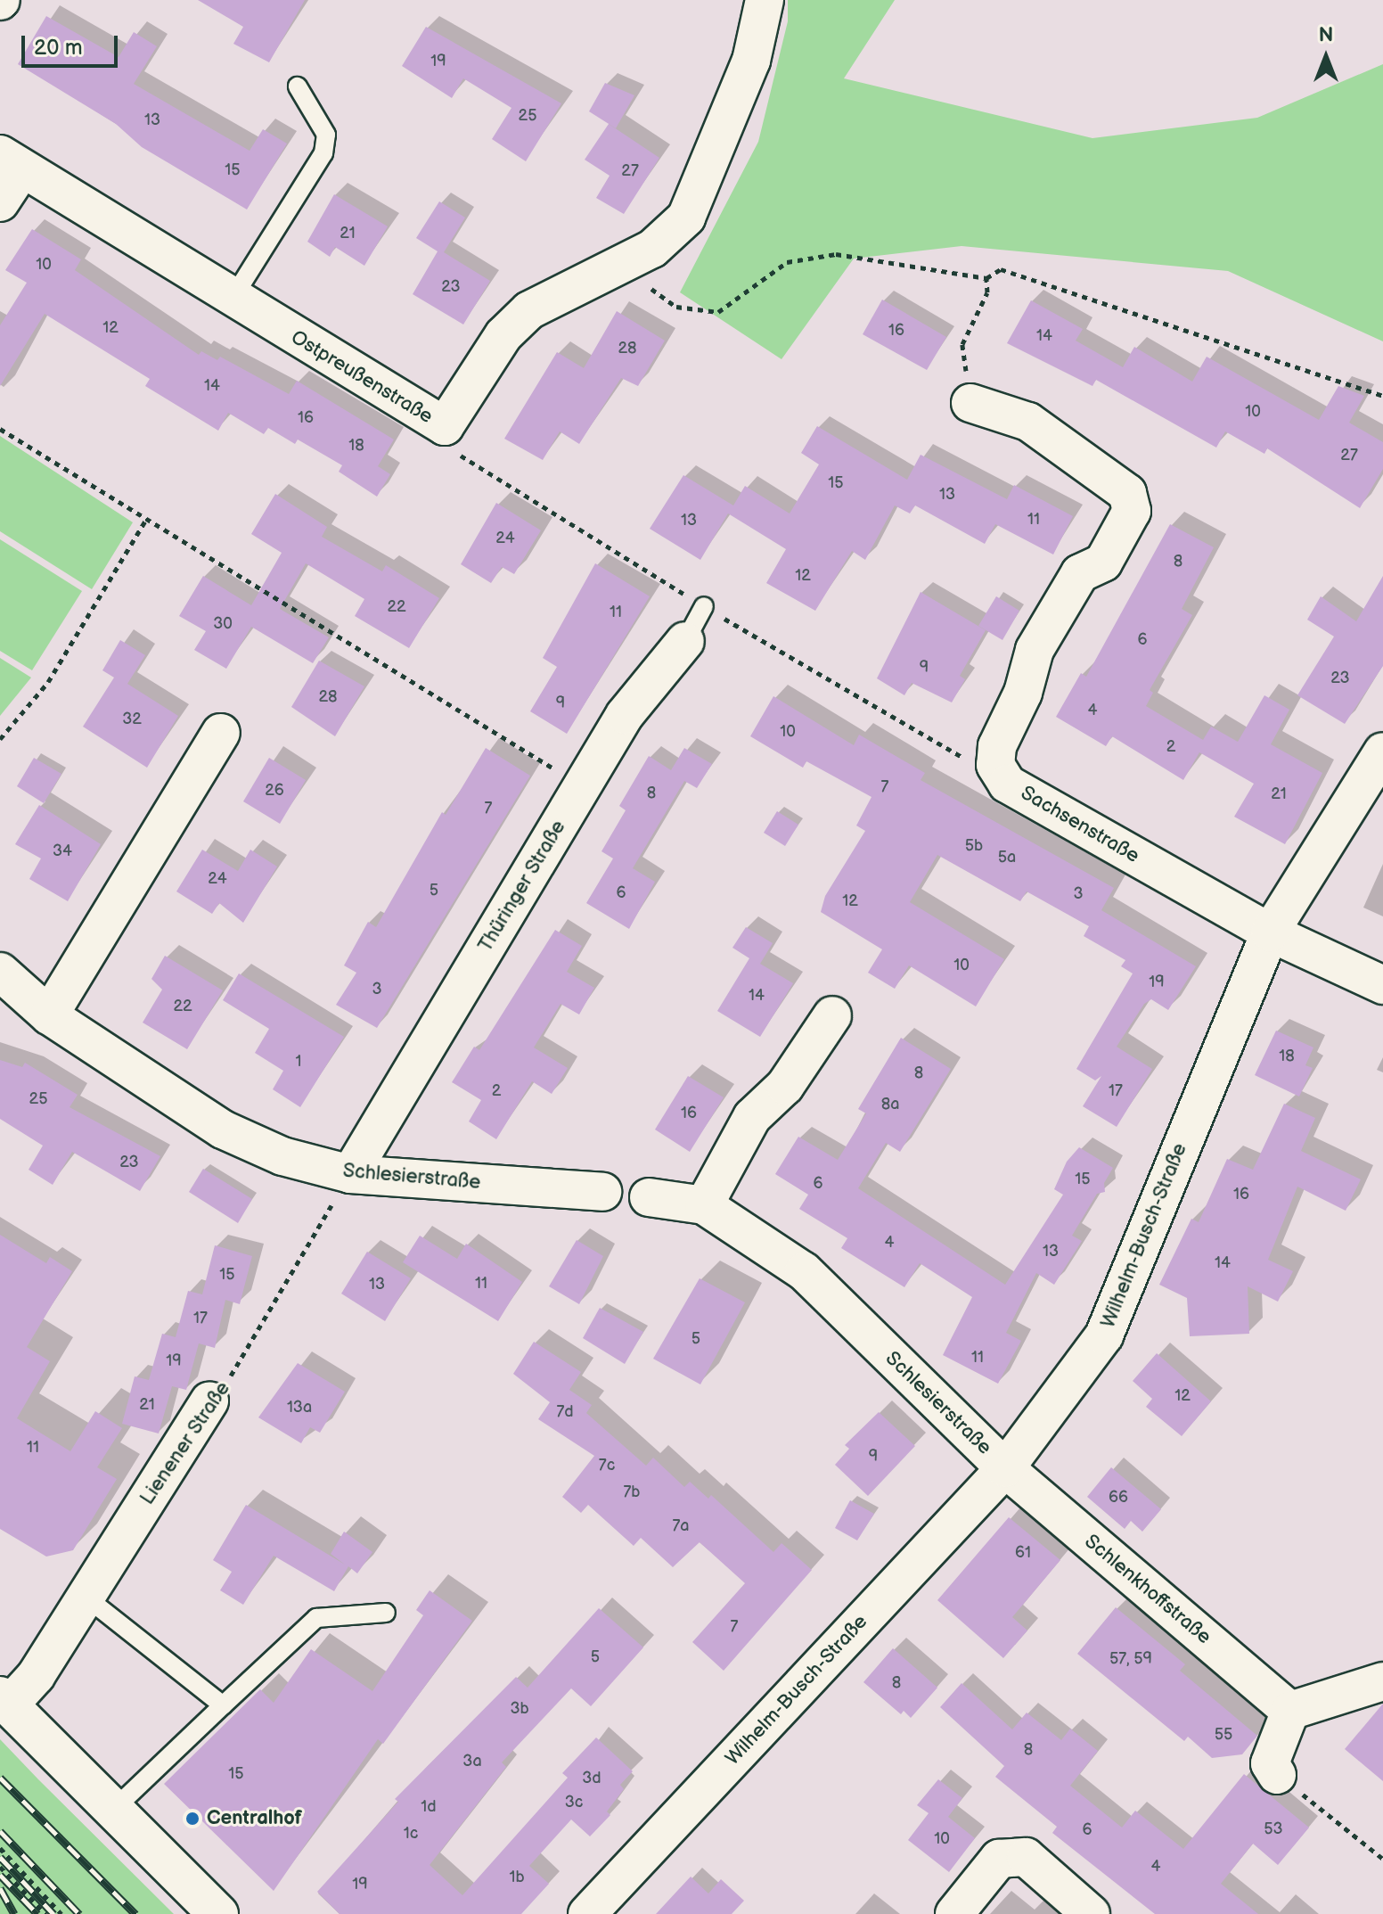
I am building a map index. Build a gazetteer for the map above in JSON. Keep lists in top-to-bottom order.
{
  "streets": {
    "street": [
      "Ostpreußenstraße",
      "Sachsenstraße",
      "Thüringer Straße",
      "Schlesierstraße",
      "Wilhelm-Busch-Straße",
      "Lienener Straße",
      "Schlenkhoffstraße"
    ]
  },
  "crossings": [
    ["Sachsenstraße", "Wilhelm-Busch-Straße"],
    ["Thüringer Straße", "Schlesierstraße"],
    ["Thüringer Straße", "Lienener Straße"],
    ["Schlesierstraße", "Wilhelm-Busch-Straße"],
    ["Schlesierstraße", "Lienener Straße"],
    ["Schlesierstraße", "Schlenkhoffstraße"],
    ["Wilhelm-Busch-Straße", "Schlenkhoffstraße"]
  ],
  "places": ["Centralhof"],
  "house_numbers": [
    "19",
    "25",
    "13",
    "15",
    "27",
    "21",
    "10",
    "23",
    "12",
    "16",
    "14",
    "28",
    "14",
    "10",
    "16",
    "18",
    "27",
    "15",
    "13",
    "11",
    "13",
    "24",
    "8",
    "12",
    "22",
    "11",
    "30",
    "6",
    "9",
    "23",
    "28",
    "9",
    "4",
    "32",
    "10",
    "2",
    "7",
    "26",
    "8",
    "21",
    "7",
    "5b",
    "34",
    "5a",
    "24",
    "5",
    "6",
    "3",
    "12",
    "10",
    "19",
    "3",
    "14",
    "22",
    "18",
    "1",
    "8",
    "2",
    "17",
    "25",
    "8a",
    "16",
    "23",
    "15",
    "6",
    "16",
    "4",
    "13",
    "14",
    "15",
    "11",
    "13",
    "17",
    "5",
    "11",
    "19",
    "12",
    "21",
    "13a",
    "7d",
    "11",
    "9",
    "7c",
    "7b",
    "66",
    "7a",
    "61",
    "7",
    "5",
    "57, 59",
    "8",
    "3b",
    "55",
    "8",
    "3a",
    "15",
    "3d",
    "3c",
    "1d",
    "53",
    "6",
    "1c",
    "10",
    "4",
    "1b",
    "19"
  ],
  "scale_bar": "20 m",
  "north": "top"
}
